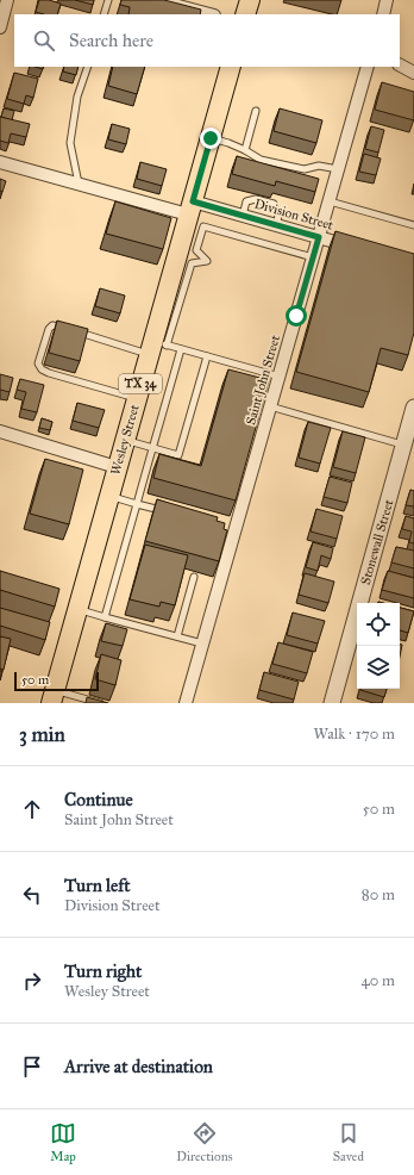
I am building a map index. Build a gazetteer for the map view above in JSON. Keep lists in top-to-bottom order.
{
  "streets": {
    "main road": ["TX 34", "Wesley Street"],
    "street": ["Division Street", "Saint John Street", "Stonewall Street"]
  },
  "crossings": [
    ["Division Street", "Saint John Street"],
    ["Division Street", "Wesley Street"]
  ],
  "scale_bar": "50 m",
  "page": {
    "search": "Search here",
    "scale": "50 m",
    "heading": ["3 min", "Walk · 170 m"],
    "list": [
      ["Continue", "Saint John Street", "50 m"],
      ["Turn left", "Division Street", "80 m"],
      ["Turn right", "Wesley Street", "40 m"],
      "Arrive at destination"
    ],
    "nav": ["Map", "Directions", "Saved"]
  }
}
